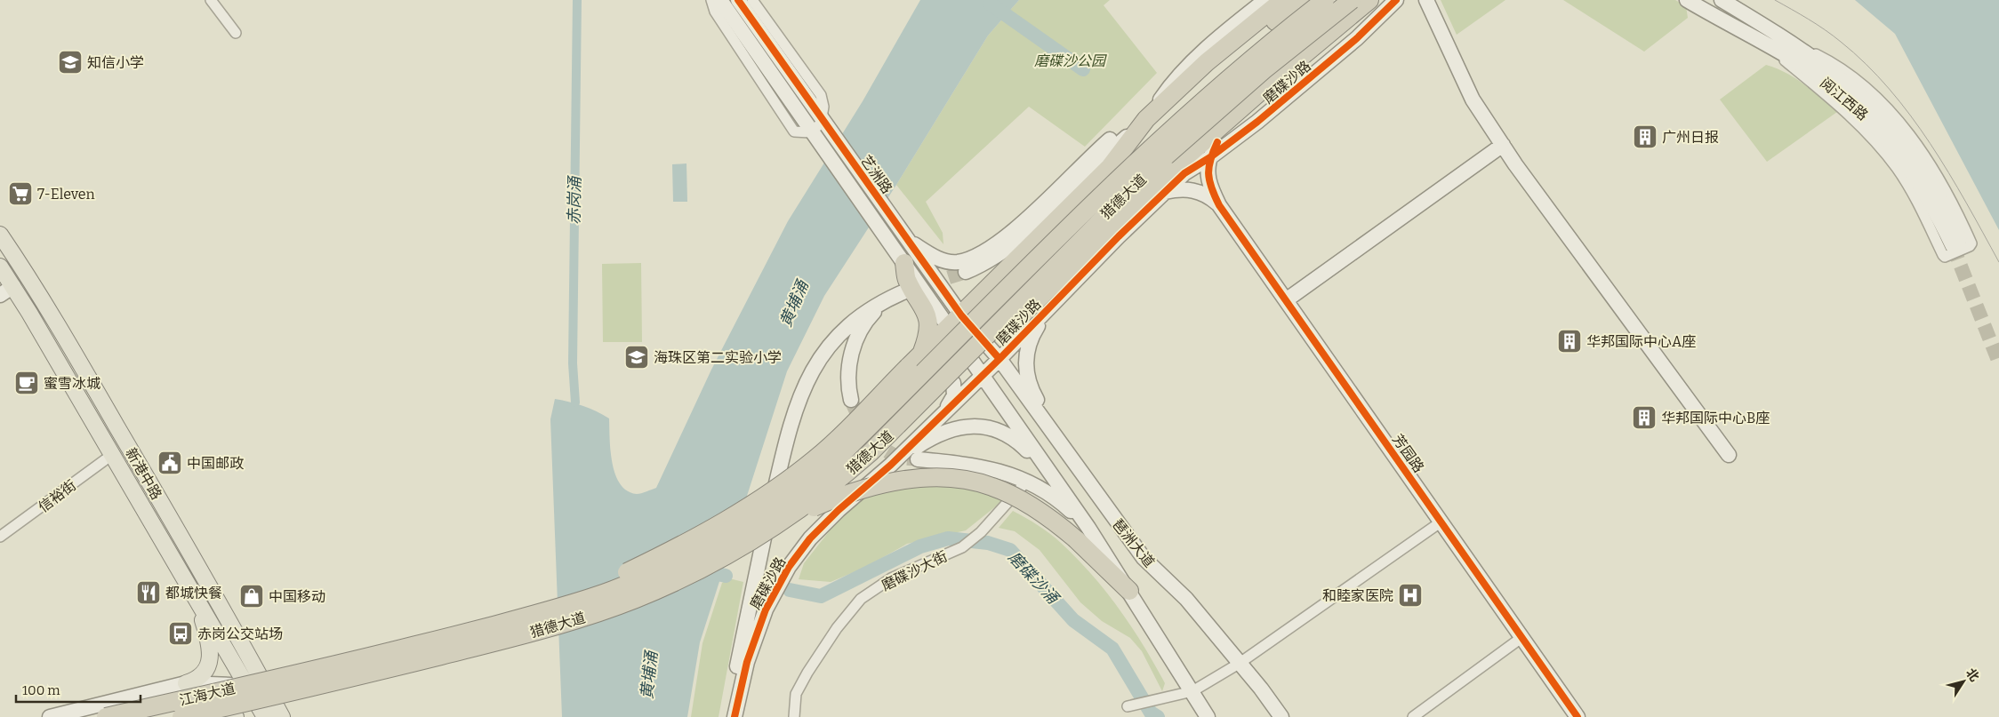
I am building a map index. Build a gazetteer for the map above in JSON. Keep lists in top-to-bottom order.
{
  "streets": {
    "highway": ["猎德大道", "江海大道"],
    "main road": ["新港中路"],
    "street": [
      "磨碟沙路",
      "阅江西路",
      "艺洲路",
      "芳园路",
      "信裕街",
      "琶洲大道",
      "磨碟沙大街"
    ]
  },
  "crossings": [
    ["磨碟沙路", "艺洲路"],
    ["磨碟沙路", "琶洲大道"],
    ["艺洲路", "琶洲大道"],
    ["猎德大道", "新港中路"],
    ["猎德大道", "江海大道"],
    ["新港中路", "信裕街"],
    ["新港中路", "江海大道"]
  ],
  "water": ["赤岗涌", "黄埔涌", "磨碟沙涌"],
  "parks": ["磨碟沙公园"],
  "places": {
    "school or university": ["知信小学", "海珠区第二实验小学"],
    "building": ["广州日报", "华邦国际中心A座", "华邦国际中心B座"],
    "supermarket": ["7-Eleven"],
    "cafe": ["蜜雪冰城"],
    "public building": ["中国邮政"],
    "restaurant": ["都城快餐"],
    "hospital": ["和睦家医院"],
    "shop": ["中国移动"],
    "bus stop": ["赤岗公交站场"]
  },
  "scale_bar": "100 m",
  "north": "top right"
}
